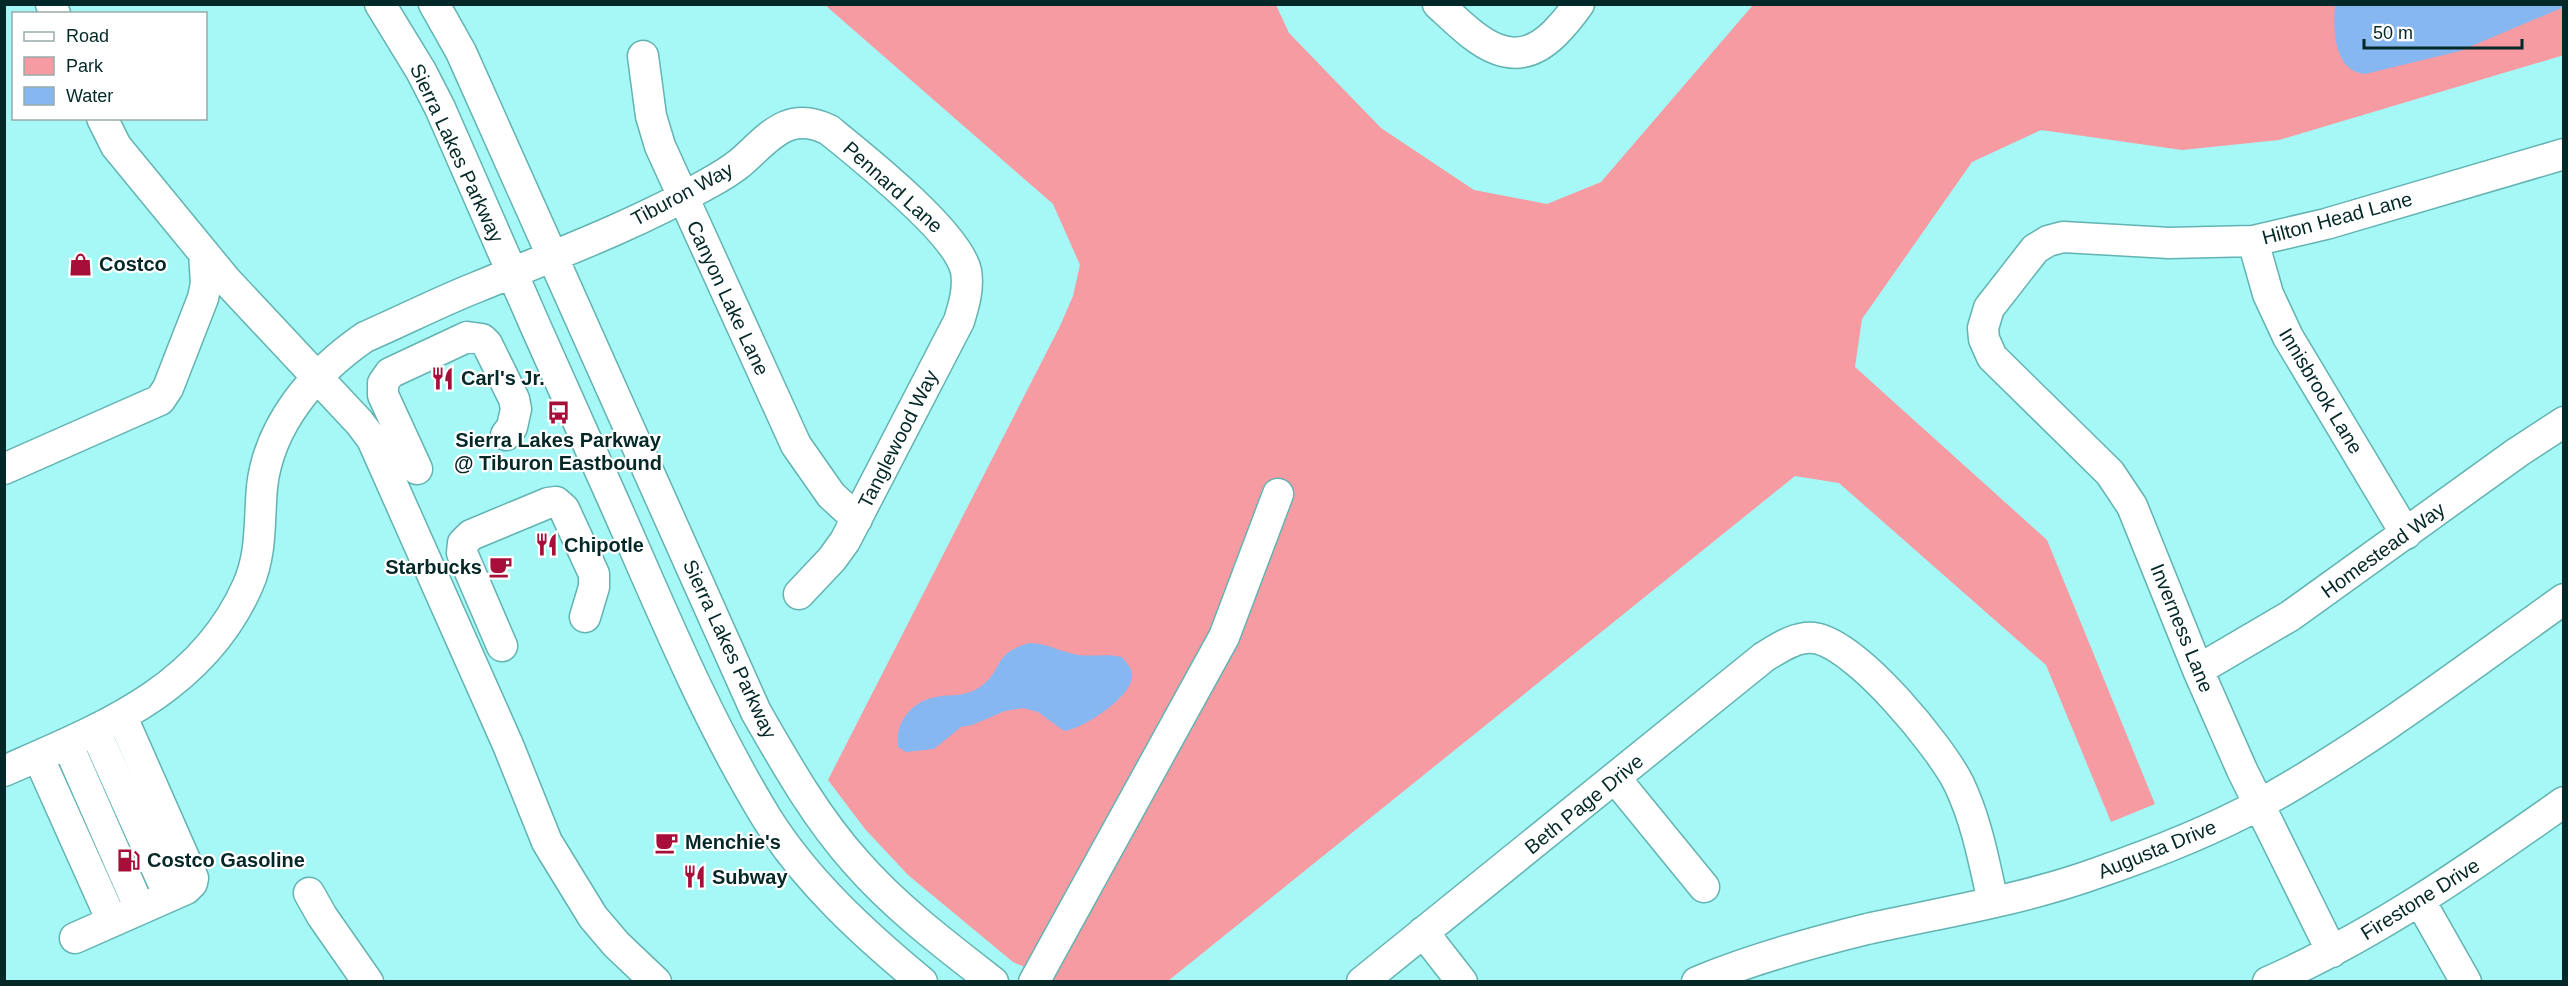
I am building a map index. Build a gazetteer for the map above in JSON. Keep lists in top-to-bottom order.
{
  "streets": {
    "street": [
      "Sierra Lakes Parkway",
      "Pennard Lane",
      "Tiburon Way",
      "Hilton Head Lane",
      "Canyon Lake Lane",
      "Innisbrook Lane",
      "Tanglewood Way",
      "Homestead Way",
      "Inverness Lane",
      "Beth Page Drive",
      "Augusta Drive",
      "Firestone Drive"
    ]
  },
  "crossings": [
    ["Sierra Lakes Parkway", "Tiburon Way"],
    ["Pennard Lane", "Tiburon Way"],
    ["Pennard Lane", "Tanglewood Way"],
    ["Tiburon Way", "Canyon Lake Lane"],
    ["Hilton Head Lane", "Innisbrook Lane"],
    ["Hilton Head Lane", "Inverness Lane"],
    ["Canyon Lake Lane", "Tanglewood Way"],
    ["Innisbrook Lane", "Homestead Way"],
    ["Homestead Way", "Inverness Lane"],
    ["Inverness Lane", "Augusta Drive"],
    ["Inverness Lane", "Firestone Drive"],
    ["Beth Page Drive", "Augusta Drive"]
  ],
  "places": {
    "shop": ["Costco"],
    "restaurant": ["Carl's Jr.", "Chipotle", "Subway"],
    "bus stop": ["Sierra Lakes Parkway @ Tiburon Eastbound"],
    "cafe": ["Starbucks", "Menchie's"],
    "fuel station": ["Costco Gasoline"]
  },
  "legend": ["Road", "Park", "Water"],
  "scale_bar": "50 m"
}
